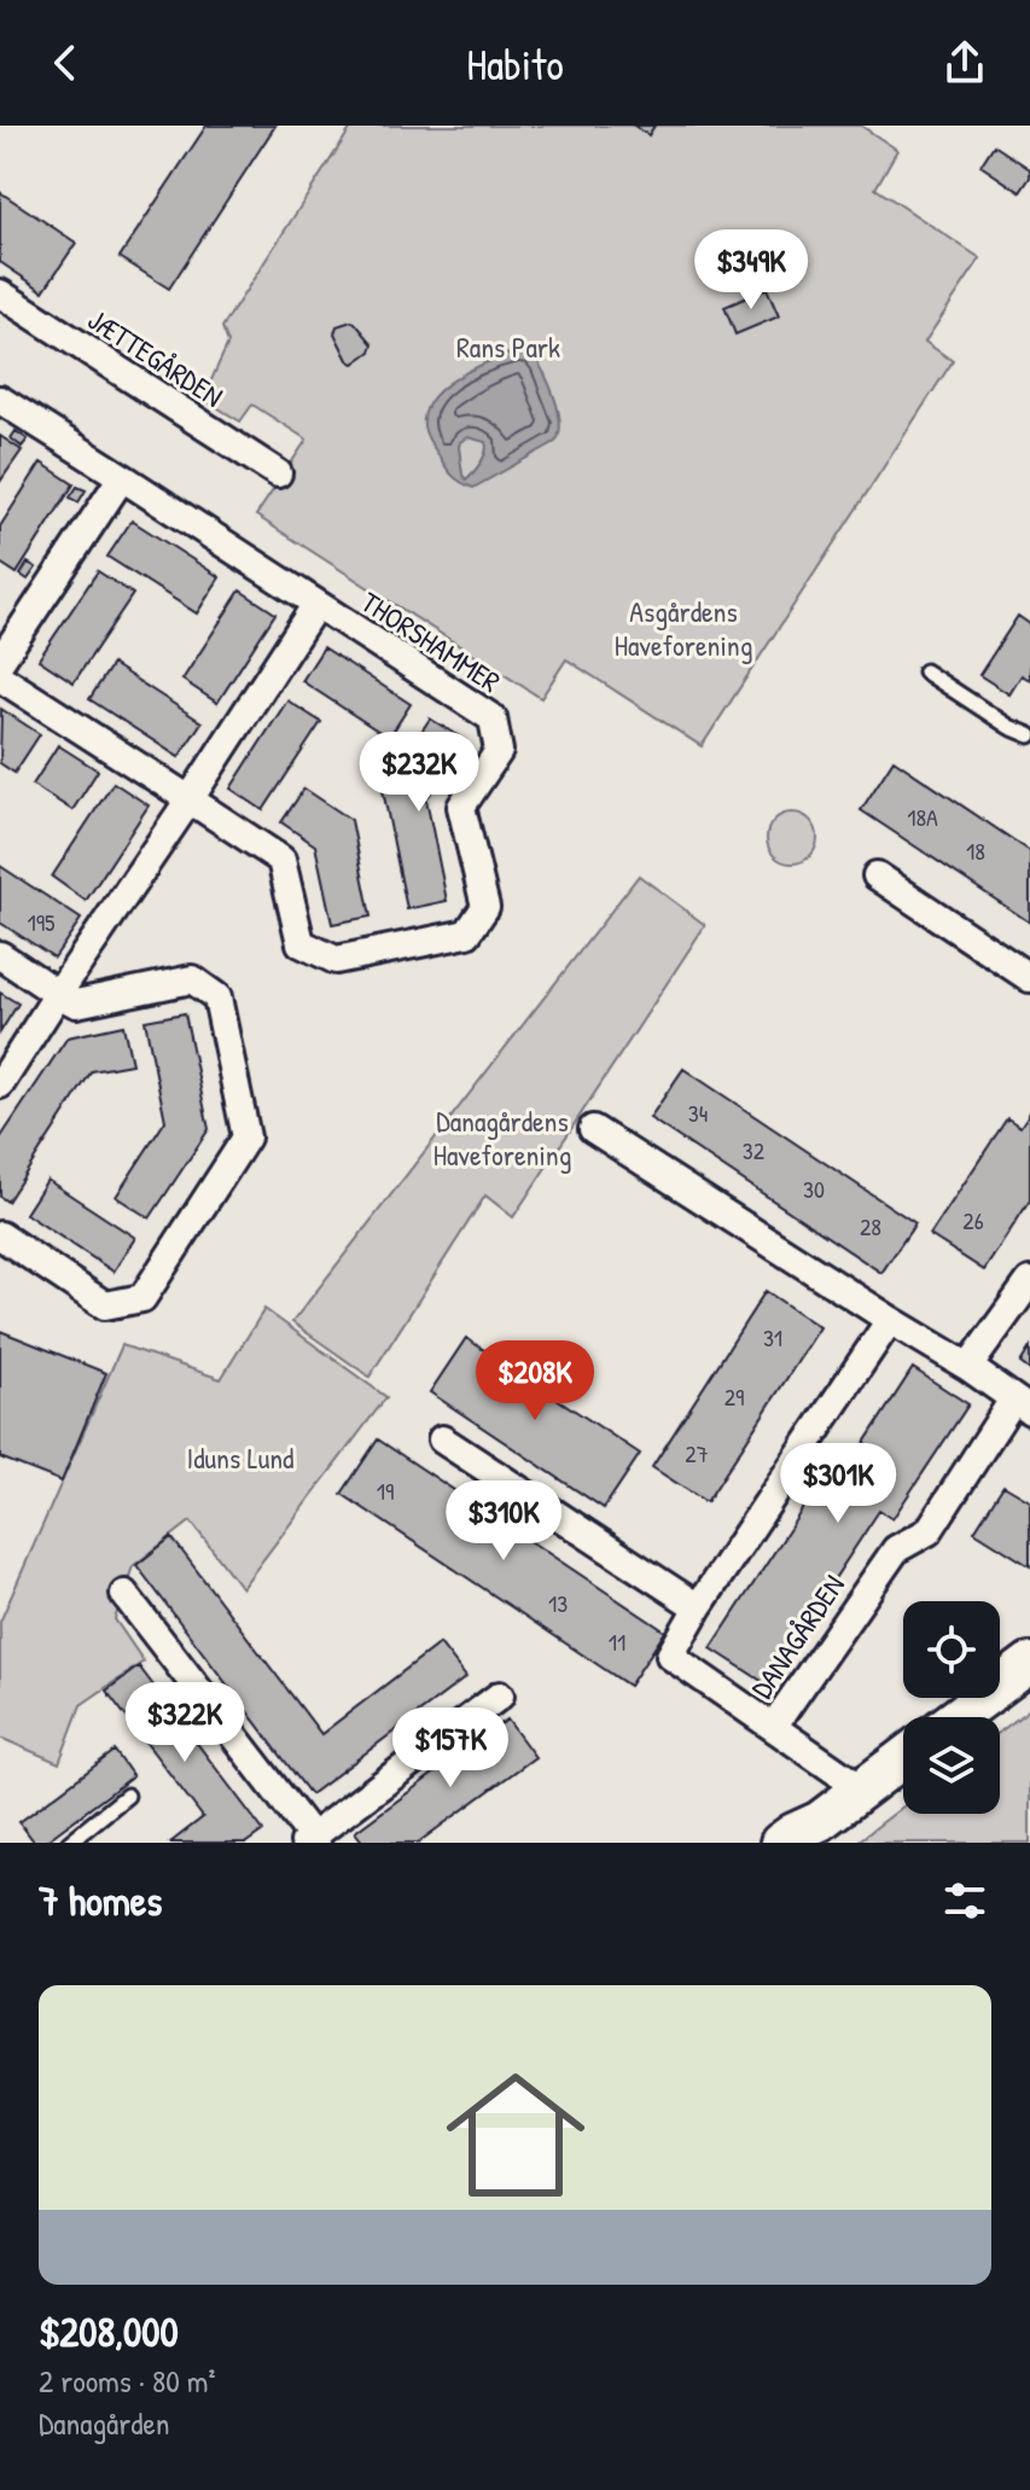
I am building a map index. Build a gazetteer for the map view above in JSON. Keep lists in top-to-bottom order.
{
  "streets": {
    "street": ["JÆTTEGÅRDEN", "THORSHAMMER", "DANAGÅRDEN"]
  },
  "parks": [
    "Rans Park",
    "Asgårdens Haveforening",
    "Danagårdens Haveforening",
    "Iduns Lund"
  ],
  "house_numbers": [
    "18A",
    "18",
    "195",
    "34",
    "32",
    "30",
    "26",
    "28",
    "31",
    "29",
    "27",
    "19",
    "13",
    "11"
  ],
  "page": {
    "header": "Habito",
    "price": [
      "$349K",
      "$232K",
      "$208K",
      "$301K",
      "$310K",
      "$322K",
      "$157K"
    ],
    "heading": "7 homes",
    "list": [
      {
        "name": "$208,000",
        "note": "2 rooms · 80 m² · Danagården"
      }
    ]
  }
}
